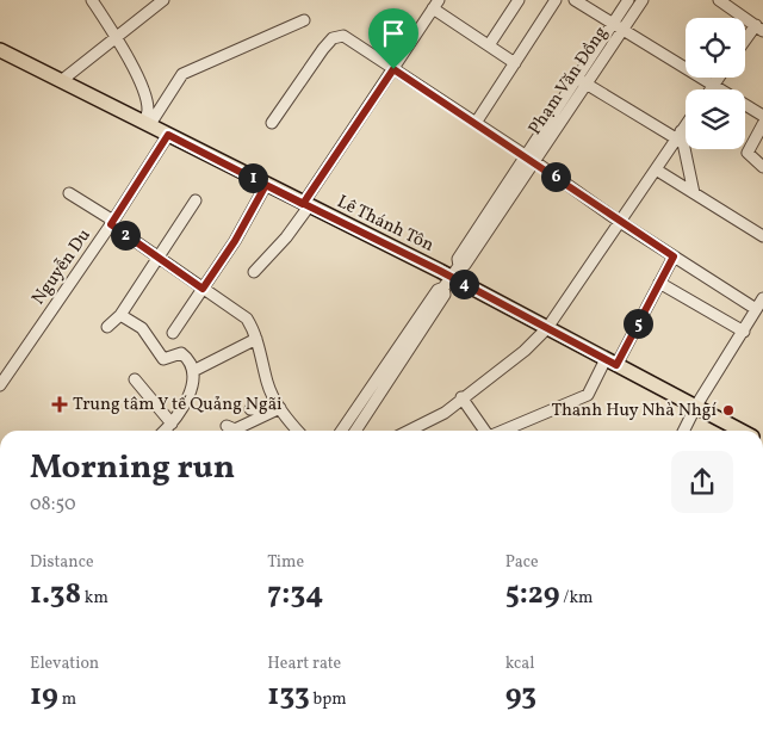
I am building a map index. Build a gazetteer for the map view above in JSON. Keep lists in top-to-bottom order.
{
  "streets": {
    "main road": ["Lê Thánh Tôn"],
    "street": ["Phạm Văn Đồng", "Nguyễn Du"]
  },
  "crossings": [
    ["Phạm Văn Đồng", "Lê Thánh Tôn"],
    ["Lê Thánh Tôn", "Nguyễn Du"]
  ],
  "places": {
    "health": ["Trung tâm Y tế Quảng Ngãi"],
    "other": ["Thanh Huy Nhà Nhgí"]
  },
  "page": {
    "pins": [
      "6",
      "1",
      "2",
      "4",
      "5"
    ],
    "heading": ["Morning run", "08:50"],
    "stats": [
      ["Distance", "1.38 km"],
      ["Time", "7:34"],
      ["Pace", "5:29 /km"],
      ["Elevation", "19 m"],
      ["Heart rate", "133 bpm"],
      ["kcal", "93"]
    ]
  }
}
